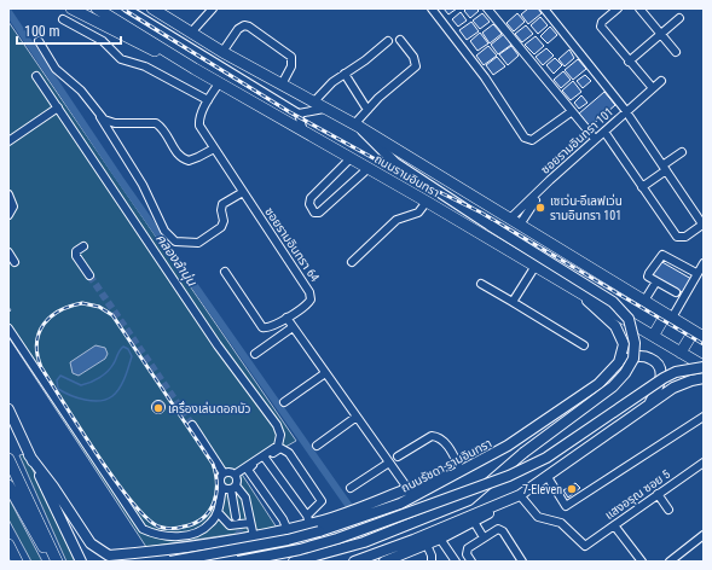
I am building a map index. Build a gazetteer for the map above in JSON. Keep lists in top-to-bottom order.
{
  "streets": {
    "highway": ["ถนนรามอินทรา"],
    "main road": ["ถนนรัชดา-รามอินทรา"],
    "street": ["ซอยรามอินทรา 101", "ซอยรามอินทรา 64", "แสงอรุณ ซอย 5"]
  },
  "crossings": [
    ["ซอยรามอินทรา 101", "ถนนรามอินทรา"],
    ["ถนนรามอินทรา", "ซอยรามอินทรา 64"],
    ["ซอยรามอินทรา 64", "ถนนรัชดา-รามอินทรา"]
  ],
  "water": ["คลองลำนุ่น"],
  "places": ["เซเว่น-อีเลฟเว่น รามอินทรา 101", "เครื่องเล่นดอกบัว", "7-Eleven"],
  "scale_bar": "100 m"
}
